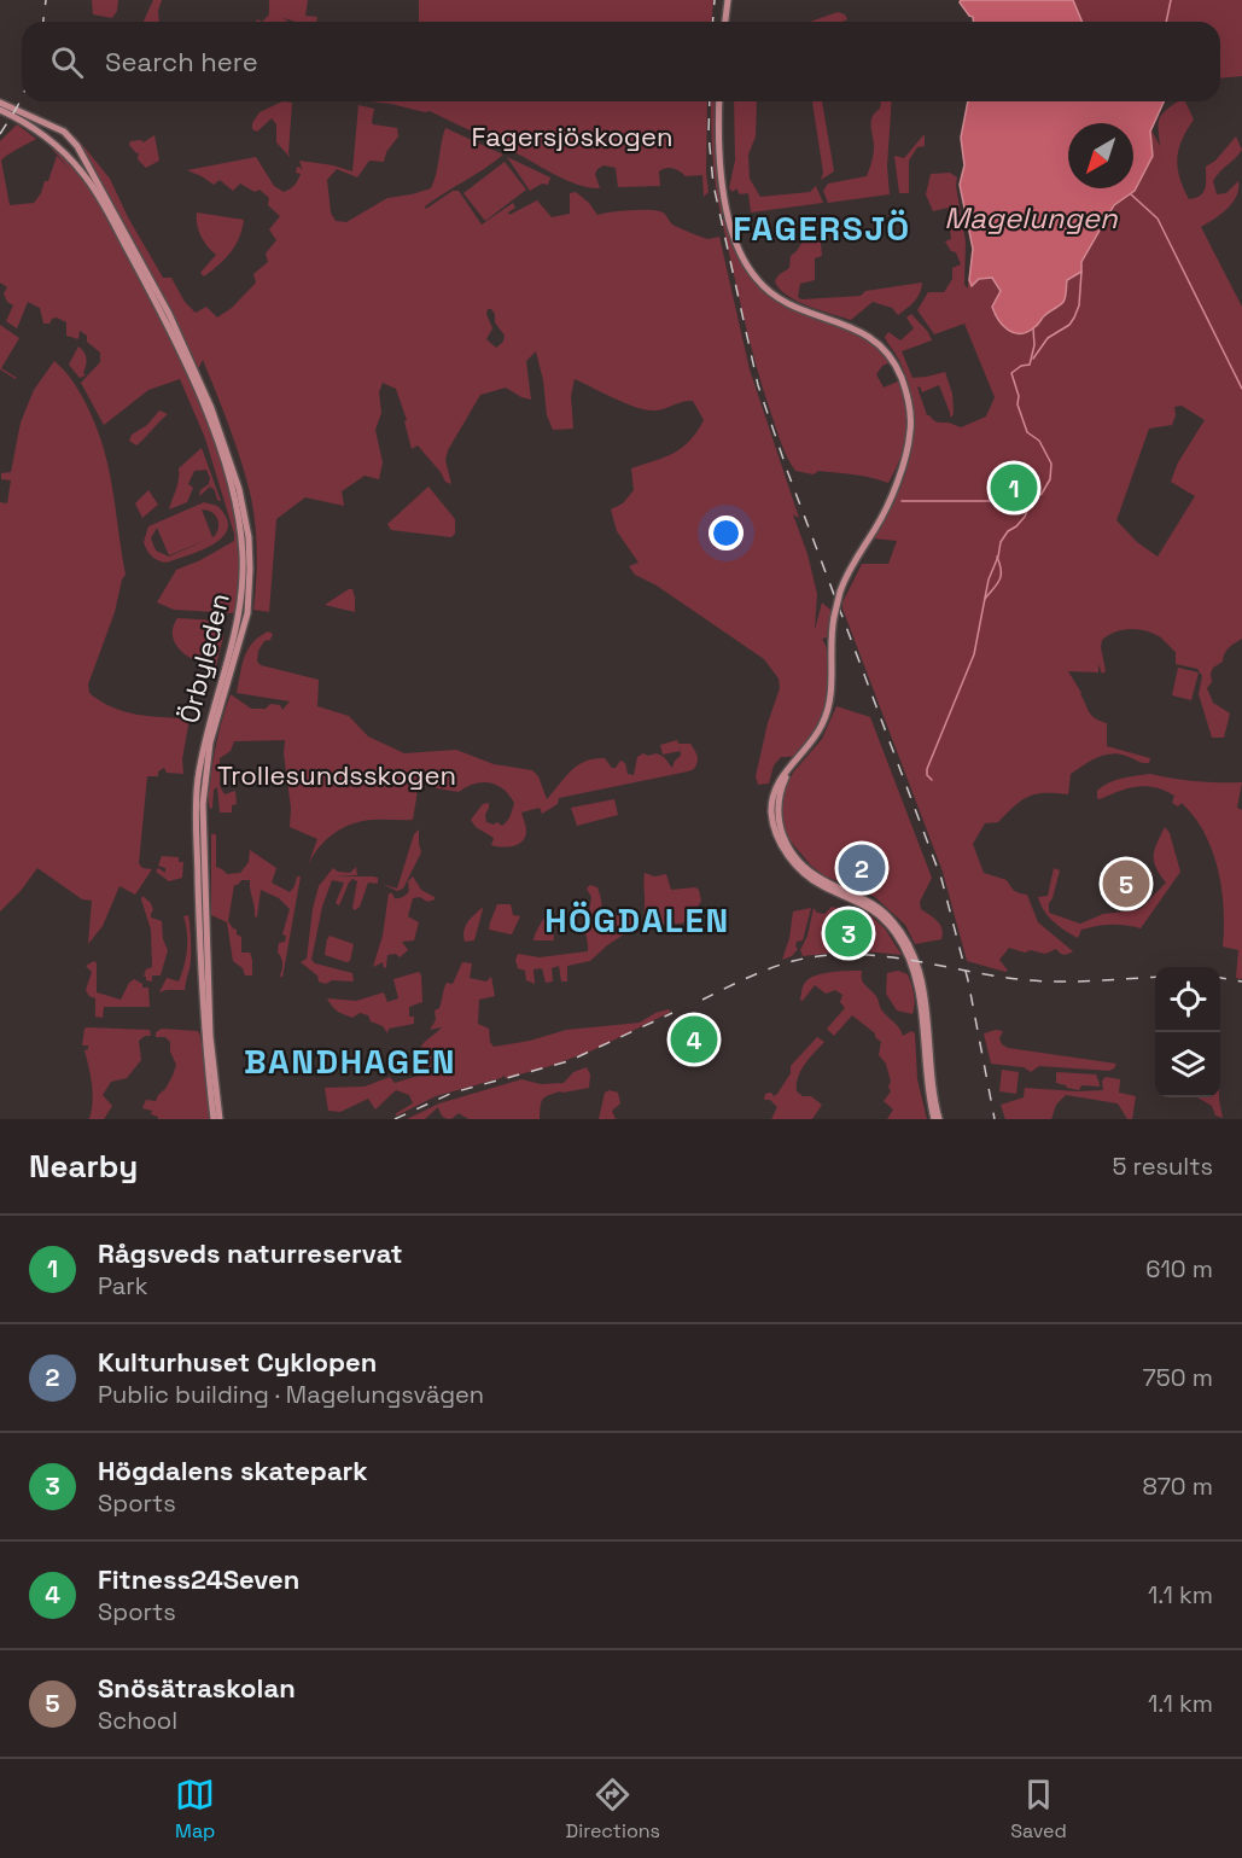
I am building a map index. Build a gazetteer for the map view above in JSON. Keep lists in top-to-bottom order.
{
  "streets": {
    "main road": ["Örbyleden"]
  },
  "districts": ["FAGERSJÖ", "HÖGDALEN", "BANDHAGEN"],
  "water": ["Magelungen"],
  "parks": ["Fagersjöskogen", "Trollesundsskogen"],
  "north": "bottom left",
  "page": {
    "search": "Search here",
    "pins": [
      "1",
      "2",
      "5",
      "3",
      "4"
    ],
    "heading": ["Nearby", "5 results"],
    "list": [
      {
        "mark": "1",
        "name": "Rågsveds naturreservat",
        "note": "Park",
        "value": "610 m"
      },
      {
        "mark": "2",
        "name": "Kulturhuset Cyklopen",
        "note": "Public building · Magelungsvägen",
        "value": "750 m"
      },
      {
        "mark": "3",
        "name": "Högdalens skatepark",
        "note": "Sports",
        "value": "870 m"
      },
      {
        "mark": "4",
        "name": "Fitness24Seven",
        "note": "Sports",
        "value": "1.1 km"
      },
      {
        "mark": "5",
        "name": "Snösätraskolan",
        "note": "School",
        "value": "1.1 km"
      }
    ],
    "nav": ["Map", "Directions", "Saved"]
  }
}
